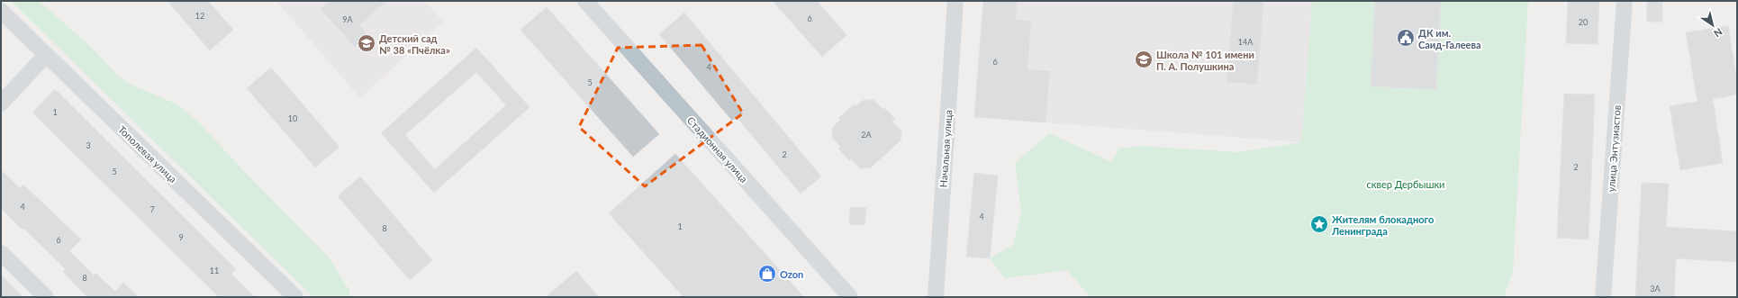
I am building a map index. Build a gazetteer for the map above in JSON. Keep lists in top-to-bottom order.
{
  "streets": {
    "street": [
      "Начальная улица",
      "улица Энтузиастов",
      "Стадионная улица",
      "Тополевая улица"
    ]
  },
  "parks": ["сквер Дербышки"],
  "places": {
    "public building": ["ДК им. Саид-Галеева"],
    "school or university": ["Детский сад № 38 «Пчёлка»", "Школа № 101 имени П. А. Полушкина"],
    "place": ["Жителям блокадного Ленинграда"],
    "shop": ["Ozon"]
  },
  "house_numbers": [
    "12",
    "6",
    "9А",
    "20",
    "14А",
    "6",
    "4",
    "5",
    "1",
    "10",
    "2А",
    "3",
    "2",
    "2",
    "5",
    "4",
    "7",
    "4",
    "1",
    "8",
    "9",
    "6",
    "11",
    "8",
    "3А"
  ],
  "north": "bottom right"
}
